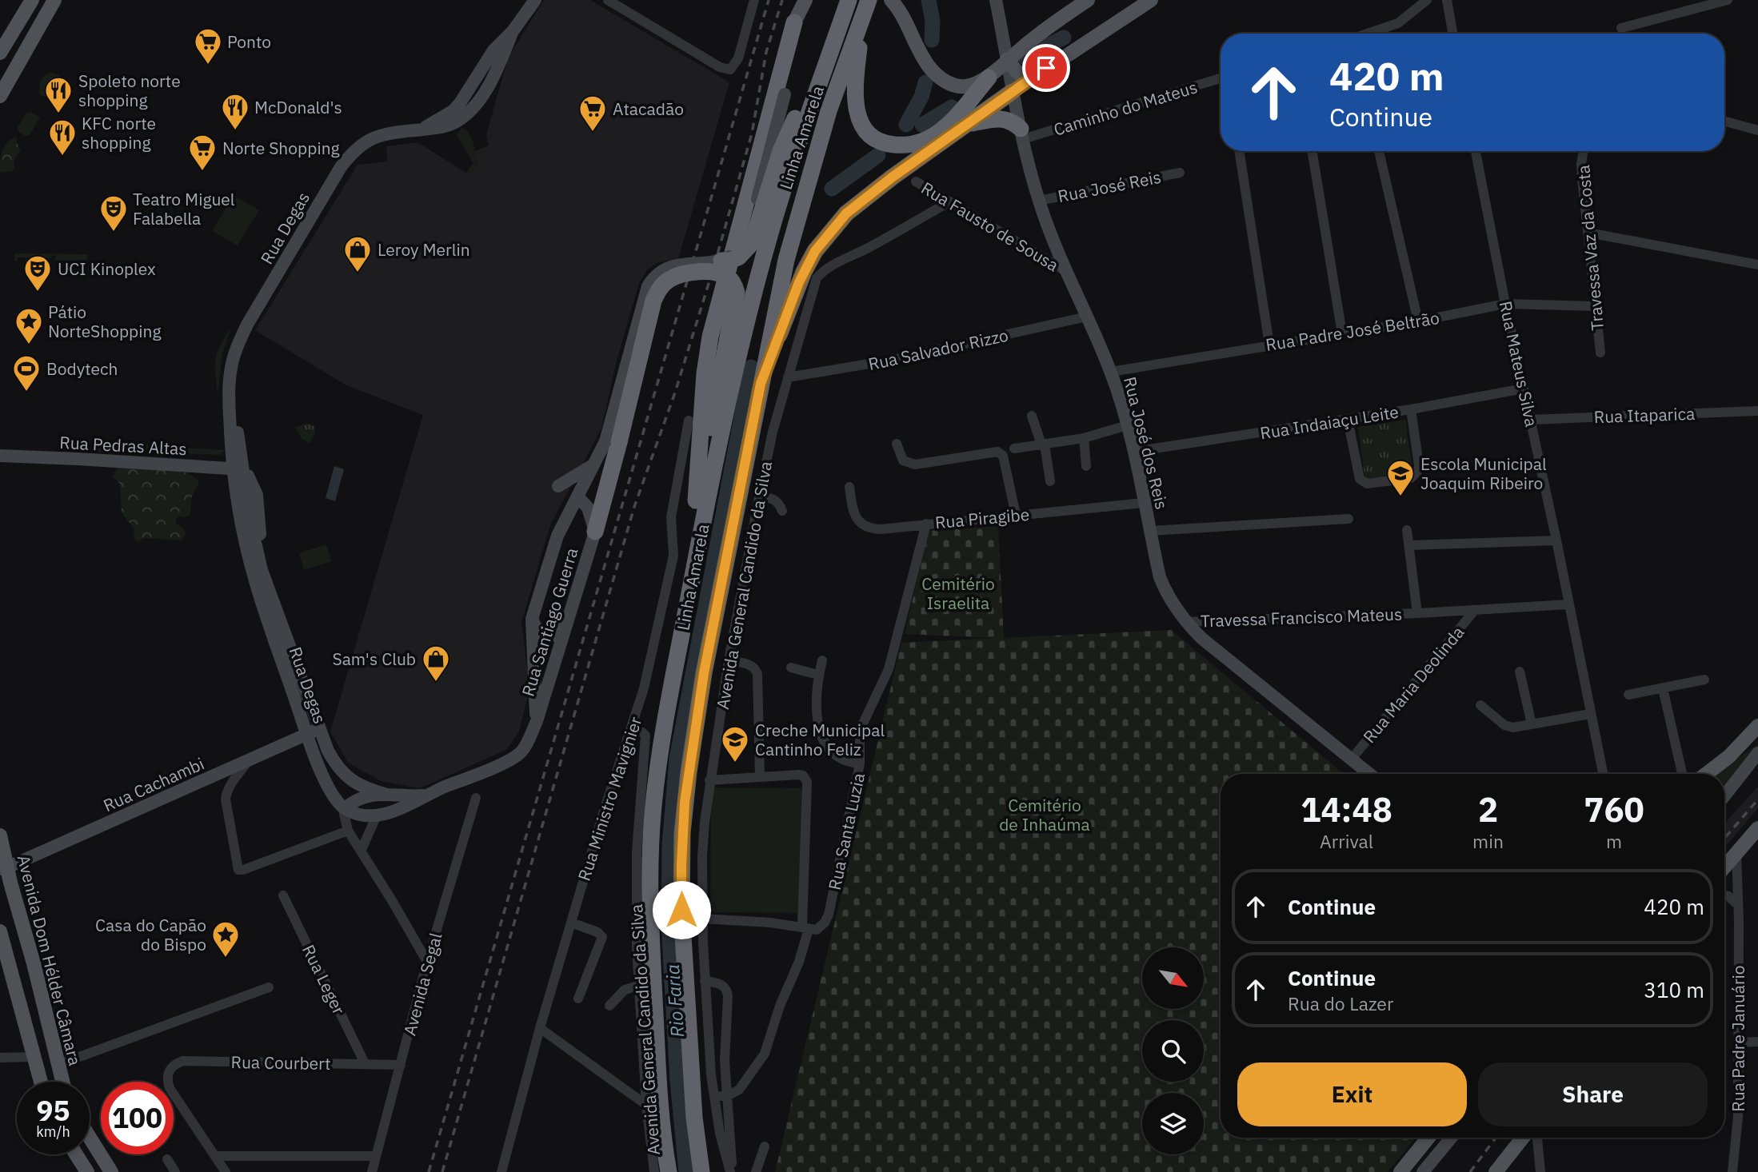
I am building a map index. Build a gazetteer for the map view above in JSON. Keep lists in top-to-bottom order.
{
  "streets": {
    "highway": ["Linha Amarela"],
    "main road": [
      "Rua Degas",
      "Rua José dos Reis",
      "Rua Pedras Altas",
      "Rua Santiago Guerra",
      "Rua Cachambi",
      "Avenida Dom Hélder Câmara"
    ],
    "street": [
      "Caminho do Mateus",
      "Rua José Reis",
      "Rua Fausto de Sousa",
      "Travessa Vaz da Costa",
      "Rua Padre José Beltrão",
      "Rua Salvador Rizzo",
      "Rua Mateus Silva",
      "Rua Itaparica",
      "Rua Indaiaçu Leite",
      "Rua Piragibe",
      "Avenida General Candido da Silva",
      "Travessa Francisco Mateus",
      "Rua Maria Deolinda",
      "Rua Ministro Mavignier",
      "Rua Santa Luzia",
      "Rua Leger",
      "Avenida Segal",
      "Rua Padre Januário",
      "Rua Courbert"
    ]
  },
  "crossings": [
    ["Caminho do Mateus", "Rua José dos Reis"],
    ["Rua José Reis", "Rua José dos Reis"],
    ["Rua Fausto de Sousa", "Rua José dos Reis"],
    ["Rua Fausto de Sousa", "Avenida General Candido da Silva"],
    ["Rua Degas", "Rua Pedras Altas"],
    ["Rua Degas", "Rua Santiago Guerra"],
    ["Rua Degas", "Rua Cachambi"],
    ["Rua Degas", "Avenida Segal"],
    ["Travessa Vaz da Costa", "Rua Padre José Beltrão"],
    ["Rua Padre José Beltrão", "Rua Mateus Silva"],
    ["Rua Padre José Beltrão", "Rua José dos Reis"],
    ["Rua Salvador Rizzo", "Rua José dos Reis"],
    ["Rua Salvador Rizzo", "Avenida General Candido da Silva"],
    ["Rua Mateus Silva", "Rua Itaparica"],
    ["Rua Mateus Silva", "Rua Indaiaçu Leite"],
    ["Rua Mateus Silva", "Travessa Francisco Mateus"],
    ["Rua Indaiaçu Leite", "Rua José dos Reis"],
    ["Rua José dos Reis", "Rua Piragibe"],
    ["Rua José dos Reis", "Travessa Francisco Mateus"],
    ["Rua José dos Reis", "Rua Maria Deolinda"],
    ["Rua Piragibe", "Rua Santa Luzia"],
    ["Avenida General Candido da Silva", "Rua Ministro Mavignier"],
    ["Travessa Francisco Mateus", "Rua Maria Deolinda"],
    ["Rua Cachambi", "Avenida Dom Hélder Câmara"],
    ["Rua Leger", "Rua Courbert"],
    ["Avenida Segal", "Rua Courbert"]
  ],
  "water": ["Rio Faria"],
  "parks": ["Cemitério Israelita", "Cemitério de Inhaúma"],
  "places": {
    "supermarket": ["Ponto", "Atacadão", "Norte Shopping"],
    "restaurant": ["Spoleto norte shopping", "McDonald's", "KFC norte shopping"],
    "theatre": ["Teatro Miguel Falabella", "UCI Kinoplex"],
    "shop": ["Leroy Merlin", "Sam's Club"],
    "place": ["Pátio NorteShopping", "Casa do Capão do Bispo"],
    "sports": ["Bodytech"],
    "school or university": ["Escola Municipal Joaquim Ribeiro", "Creche Municipal Cantinho Feliz"]
  },
  "north": "bottom right",
  "page": {
    "turn": ["420 m", "Continue"],
    "eta": [
      "14:48",
      "Arrival",
      "2",
      "min",
      "760",
      "m"
    ],
    "list": [
      {
        "name": "Continue",
        "value": "420 m"
      },
      {
        "name": "Continue",
        "note": "Rua do Lazer",
        "value": "310 m"
      }
    ],
    "buttons": ["Exit", "Share"],
    "speed": "95 km/h",
    "limit": "100"
  }
}
